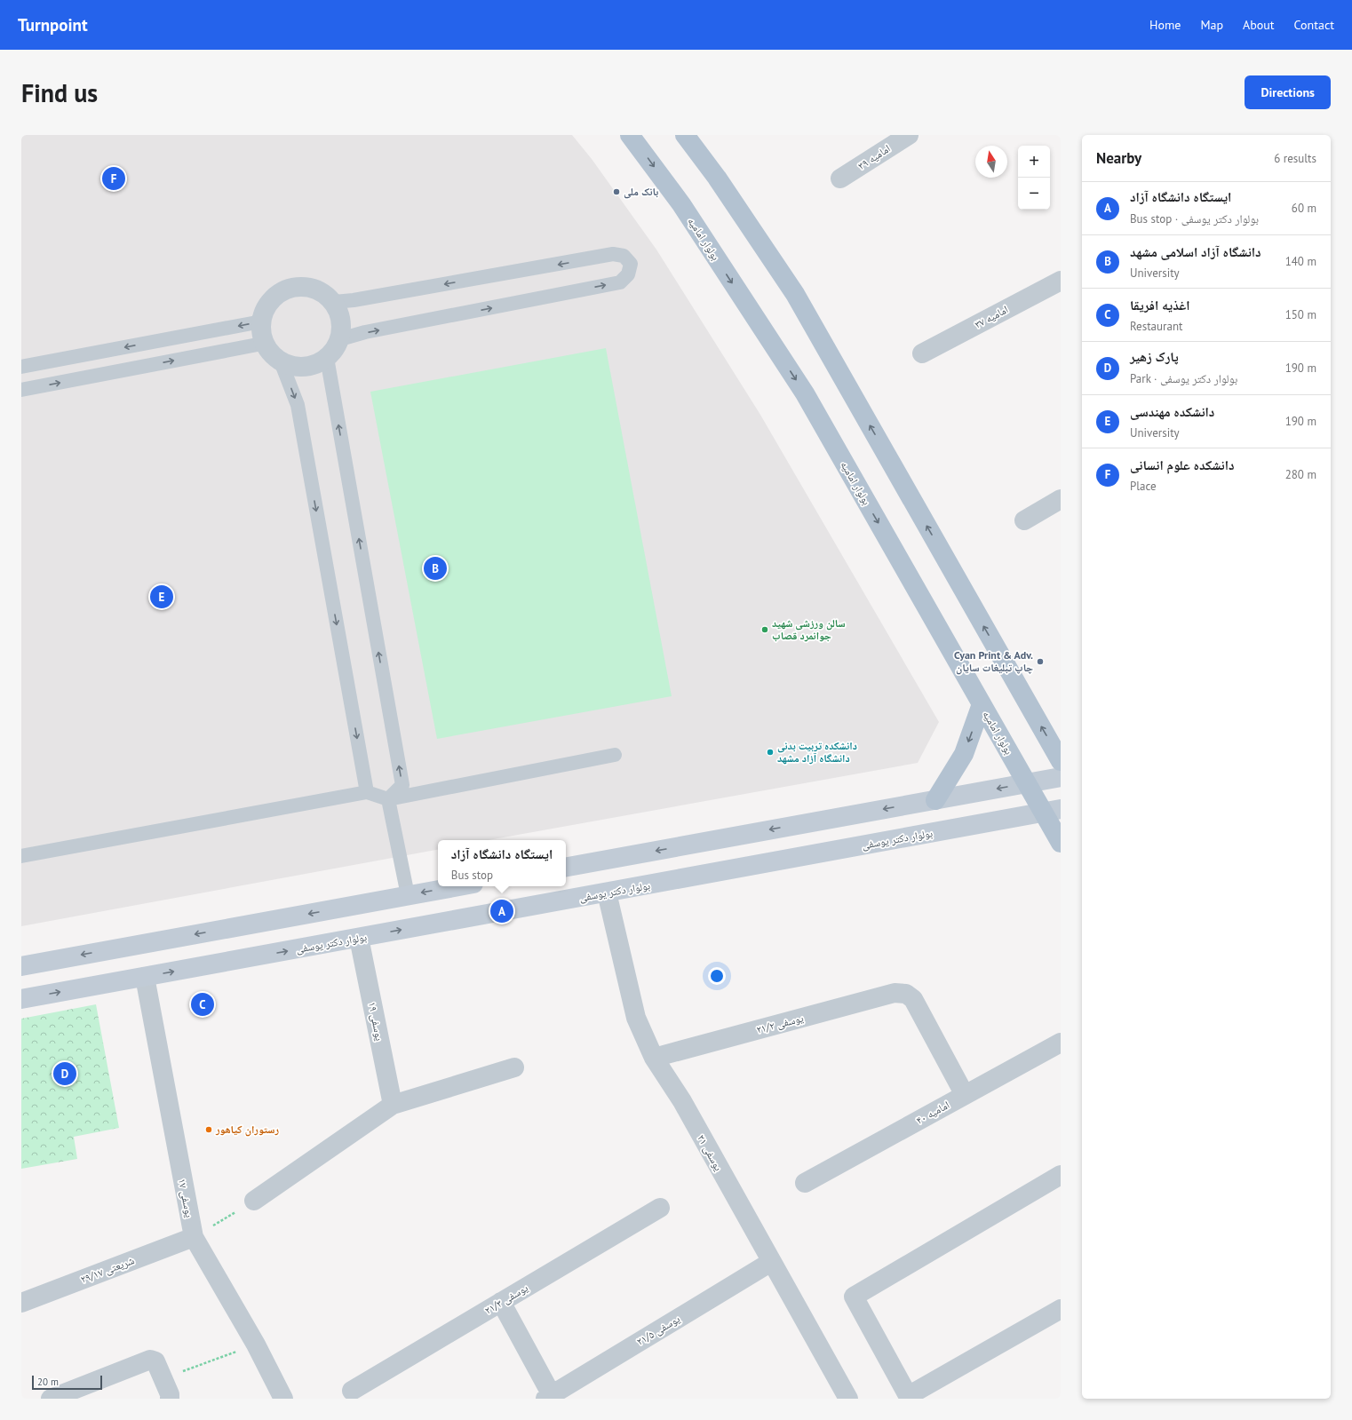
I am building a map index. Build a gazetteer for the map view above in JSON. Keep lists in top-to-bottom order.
{
  "streets": {
    "main road": ["بولوار امامیه"],
    "street": [
      "امامیه ۳۹",
      "امامیه ۳۷",
      "بولوار دکتر یوسفی",
      "یوسفی ۱۹",
      "یوسفی ۲۱/۲",
      "امامیه ۴۰",
      "یوسفی ۲۱",
      "یوسفی ۱۷",
      "شریعتی ۲۹/۱۷",
      "یوسفی ۲۱/۳",
      "یوسفی ۲۱/۵"
    ]
  },
  "crossings": [
    ["بولوار امامیه", "بولوار دکتر یوسفی"],
    ["بولوار دکتر یوسفی", "یوسفی ۱۹"],
    ["بولوار دکتر یوسفی", "یوسفی ۲۱"],
    ["بولوار دکتر یوسفی", "یوسفی ۱۷"],
    ["یوسفی ۲۱/۲", "امامیه ۴۰"],
    ["یوسفی ۲۱/۲", "یوسفی ۲۱"],
    ["یوسفی ۲۱", "یوسفی ۲۱/۵"],
    ["یوسفی ۱۷", "شریعتی ۲۹/۱۷"]
  ],
  "places": [
    "بانک ملی",
    "سالن ورزشی شهید جوانمرد قصاب",
    "Cyan Print & Adv. چاپ تبلیغات سایان",
    "دانشکده تربیت بدنی دانشگاه آزاد مشهد",
    "رستوران کیاهور"
  ],
  "scale_bar": "20 m",
  "north": "top",
  "page": {
    "header": "Turnpoint",
    "nav": [
      "Home",
      "Map",
      "About",
      "Contact"
    ],
    "buttons": "Directions",
    "title": "Find us",
    "heading": ["Nearby", "6 results"],
    "map_buttons": ["+", "−"],
    "pins": [
      "F",
      "B",
      "E",
      "A",
      "C",
      "D"
    ],
    "list": [
      {
        "mark": "A",
        "name": "ایستگاه دانشگاه آزاد",
        "note": "Bus stop · بولوار دکتر یوسفی",
        "value": "60 m"
      },
      {
        "mark": "B",
        "name": "دانشگاه آزاد اسلامی مشهد",
        "note": "University",
        "value": "140 m"
      },
      {
        "mark": "C",
        "name": "اغذیه افریقا",
        "note": "Restaurant",
        "value": "150 m"
      },
      {
        "mark": "D",
        "name": "پارک زهیر",
        "note": "Park · بولوار دکتر یوسفی",
        "value": "190 m"
      },
      {
        "mark": "E",
        "name": "دانشکده مهندسی",
        "note": "University",
        "value": "190 m"
      },
      {
        "mark": "F",
        "name": "دانشکده علوم انسانی",
        "note": "Place",
        "value": "280 m"
      }
    ],
    "popup": ["ایستگاه دانشگاه آزاد", "Bus stop"],
    "scale": "20 m"
  }
}
